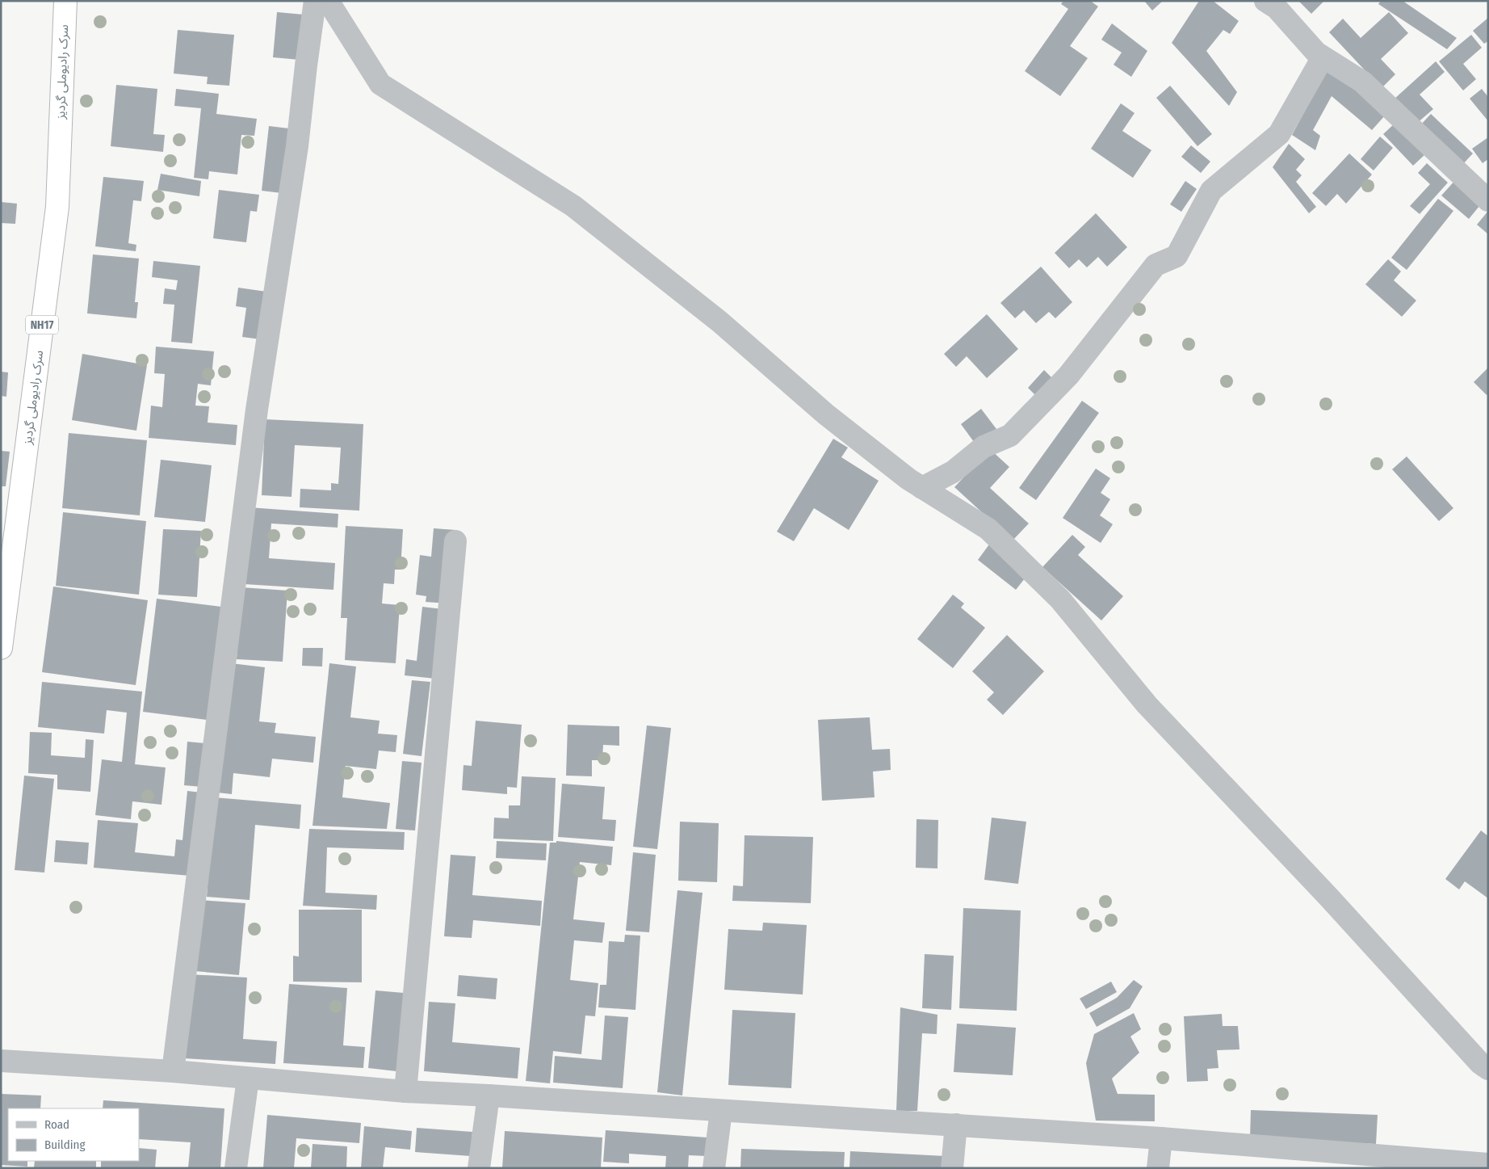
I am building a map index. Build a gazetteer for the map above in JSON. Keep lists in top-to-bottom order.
{
  "streets": {
    "highway": ["سرک رادیوملی گردیز", "NH17"]
  },
  "legend": ["Road", "Building"]
}
